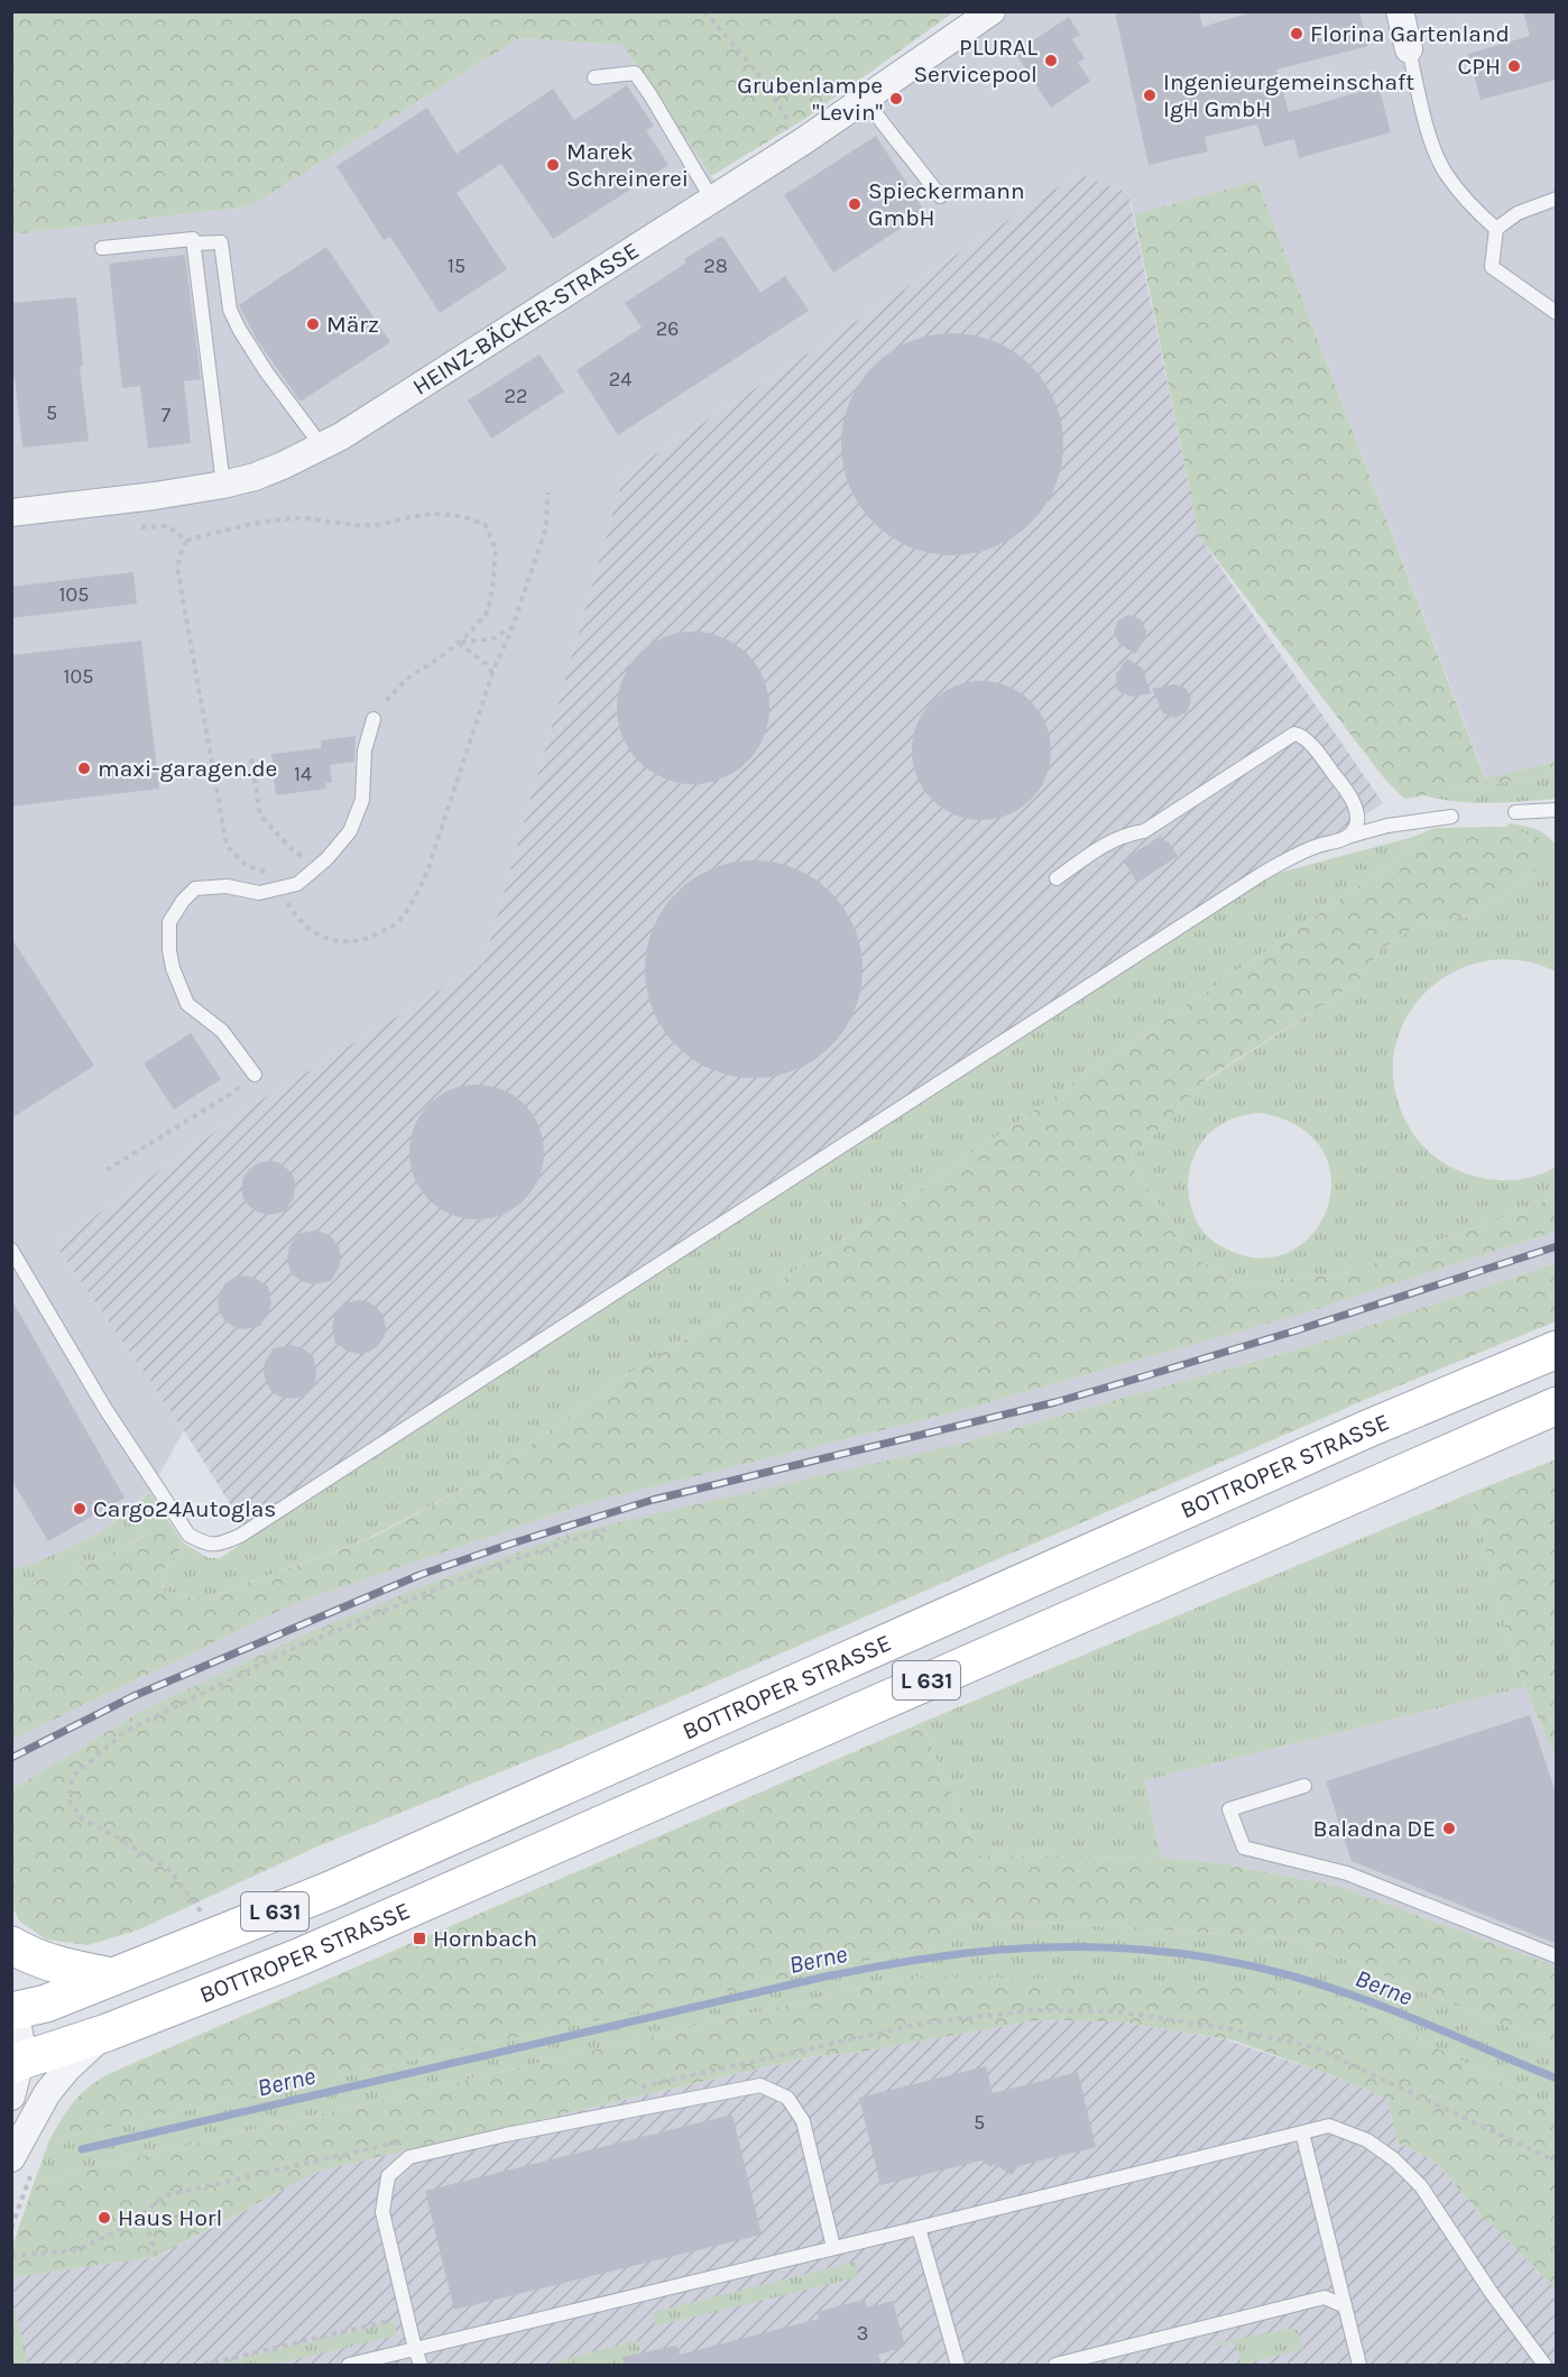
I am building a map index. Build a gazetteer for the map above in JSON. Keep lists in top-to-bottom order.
{
  "streets": {
    "main road": ["BOTTROPER STRASSE", "L 631"],
    "street": ["HEINZ-BÄCKER-STRASSE"]
  },
  "water": ["Berne"],
  "places": {
    "other": [
      "Florina Gartenland",
      "PLURAL Servicepool",
      "CPH",
      "Ingenieurgemeinschaft IgH GmbH",
      "Grubenlampe \"Levin\"",
      "Marek Schreinerei",
      "Spieckermann GmbH",
      "März",
      "maxi-garagen.de",
      "Cargo24Autoglas",
      "Baladna DE",
      "Haus Horl"
    ],
    "transit": ["Hornbach"]
  },
  "house_numbers": [
    "15",
    "28",
    "26",
    "24",
    "22",
    "5",
    "7",
    "105",
    "105",
    "14",
    "5",
    "3"
  ]
}
